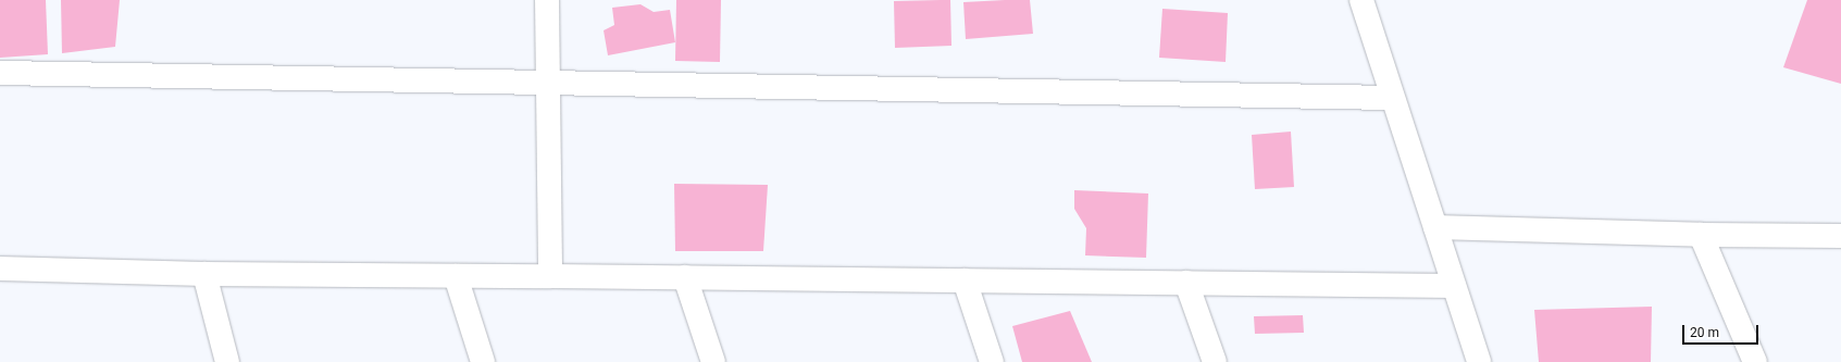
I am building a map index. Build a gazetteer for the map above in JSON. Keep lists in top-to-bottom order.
{
  "scale_bar": "20 m"
}
